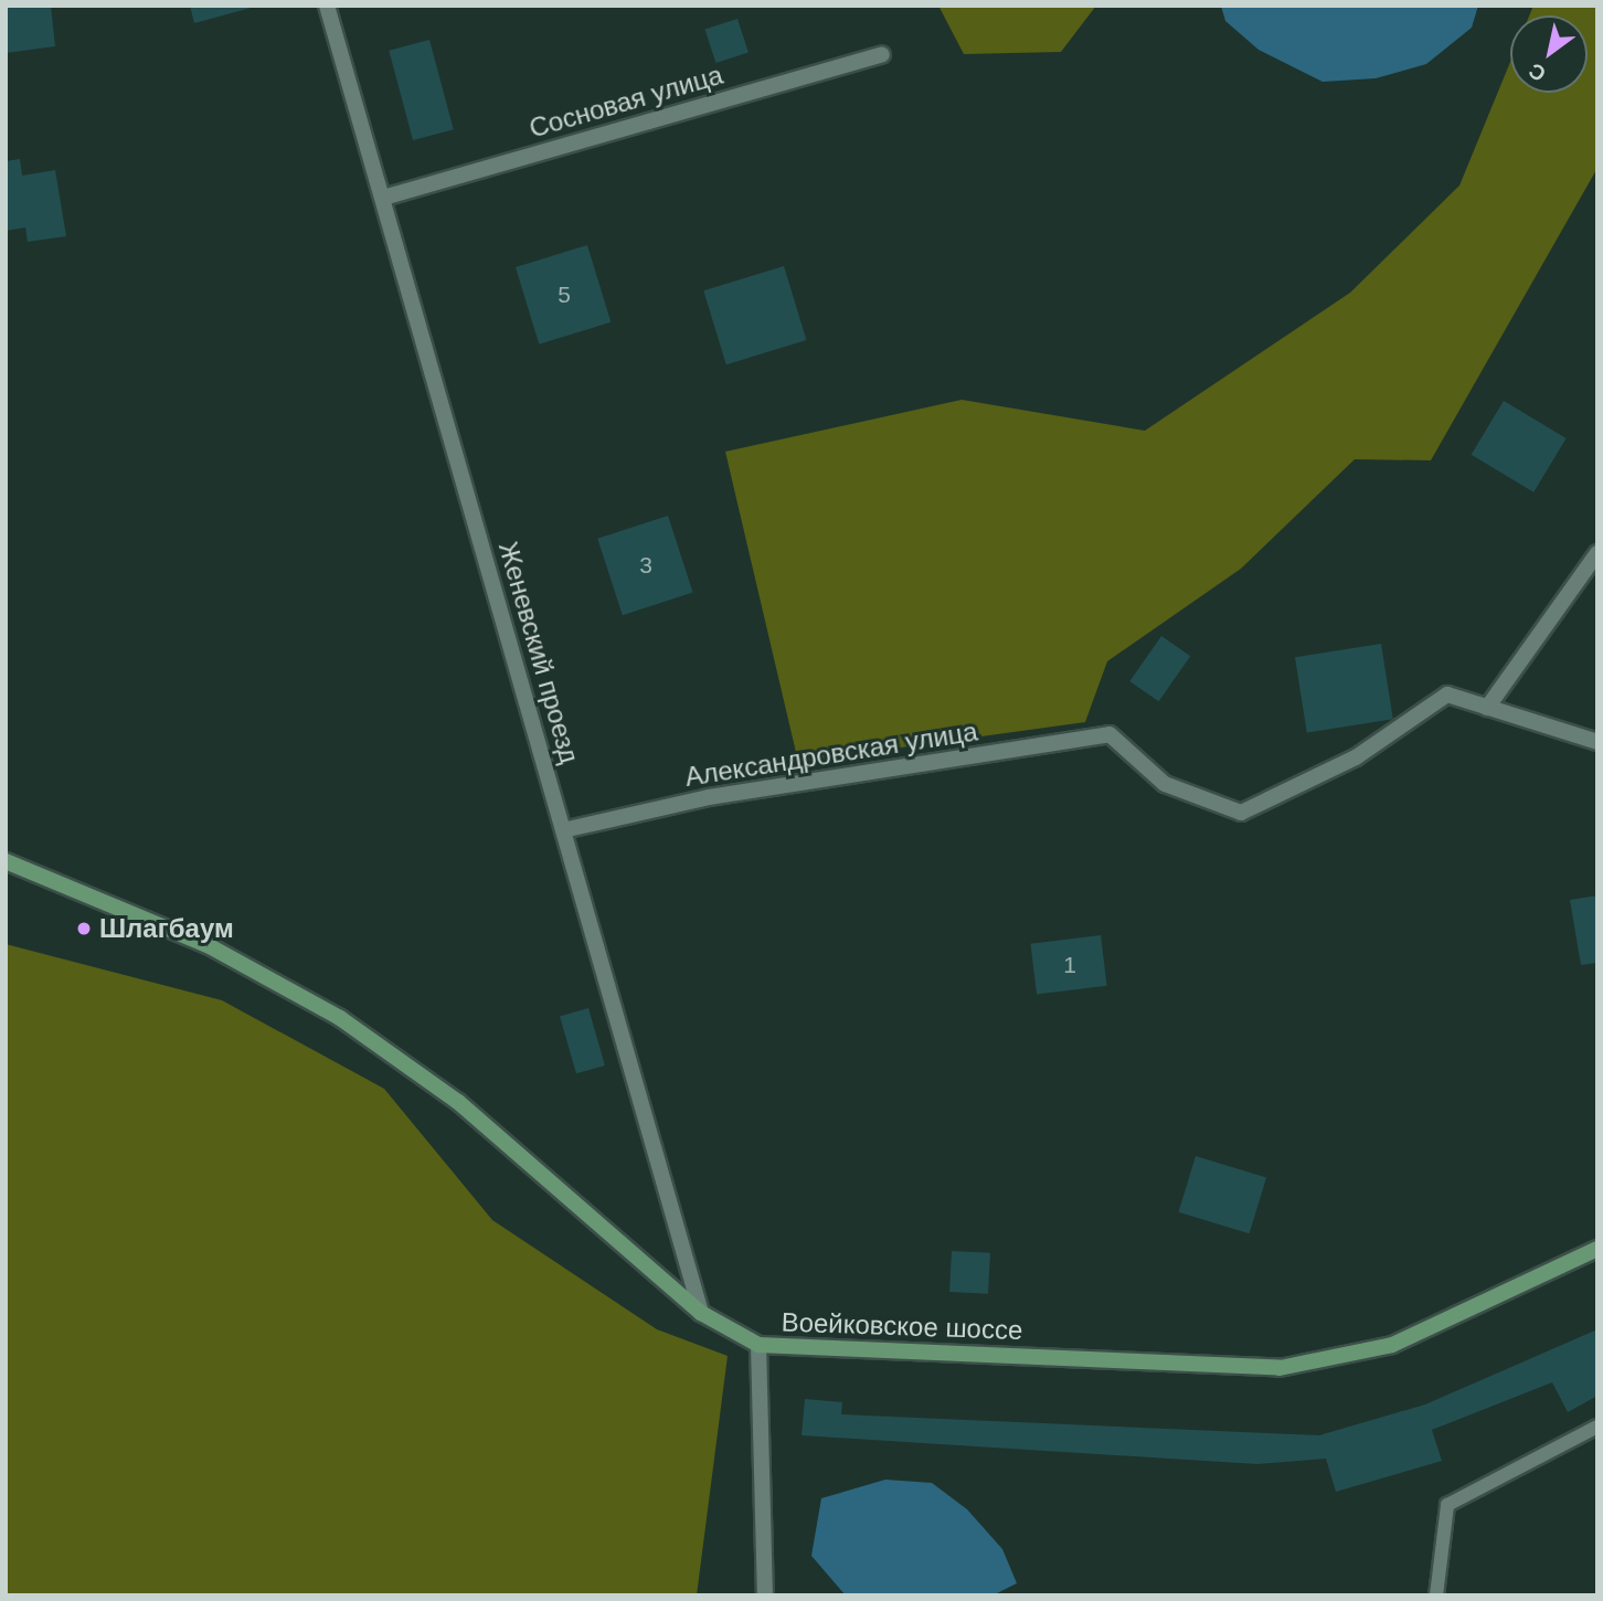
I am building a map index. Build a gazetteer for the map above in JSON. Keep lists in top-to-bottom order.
{
  "streets": {
    "street": [
      "Сосновая улица",
      "Женевский проезд",
      "Александровская улица",
      "Воейковское шоссе"
    ]
  },
  "crossings": [
    ["Сосновая улица", "Женевский проезд"],
    ["Женевский проезд", "Александровская улица"],
    ["Женевский проезд", "Воейковское шоссе"]
  ],
  "places": ["Шлагбаум"],
  "house_numbers": ["5", "3", "1"],
  "north": "bottom left"
}
